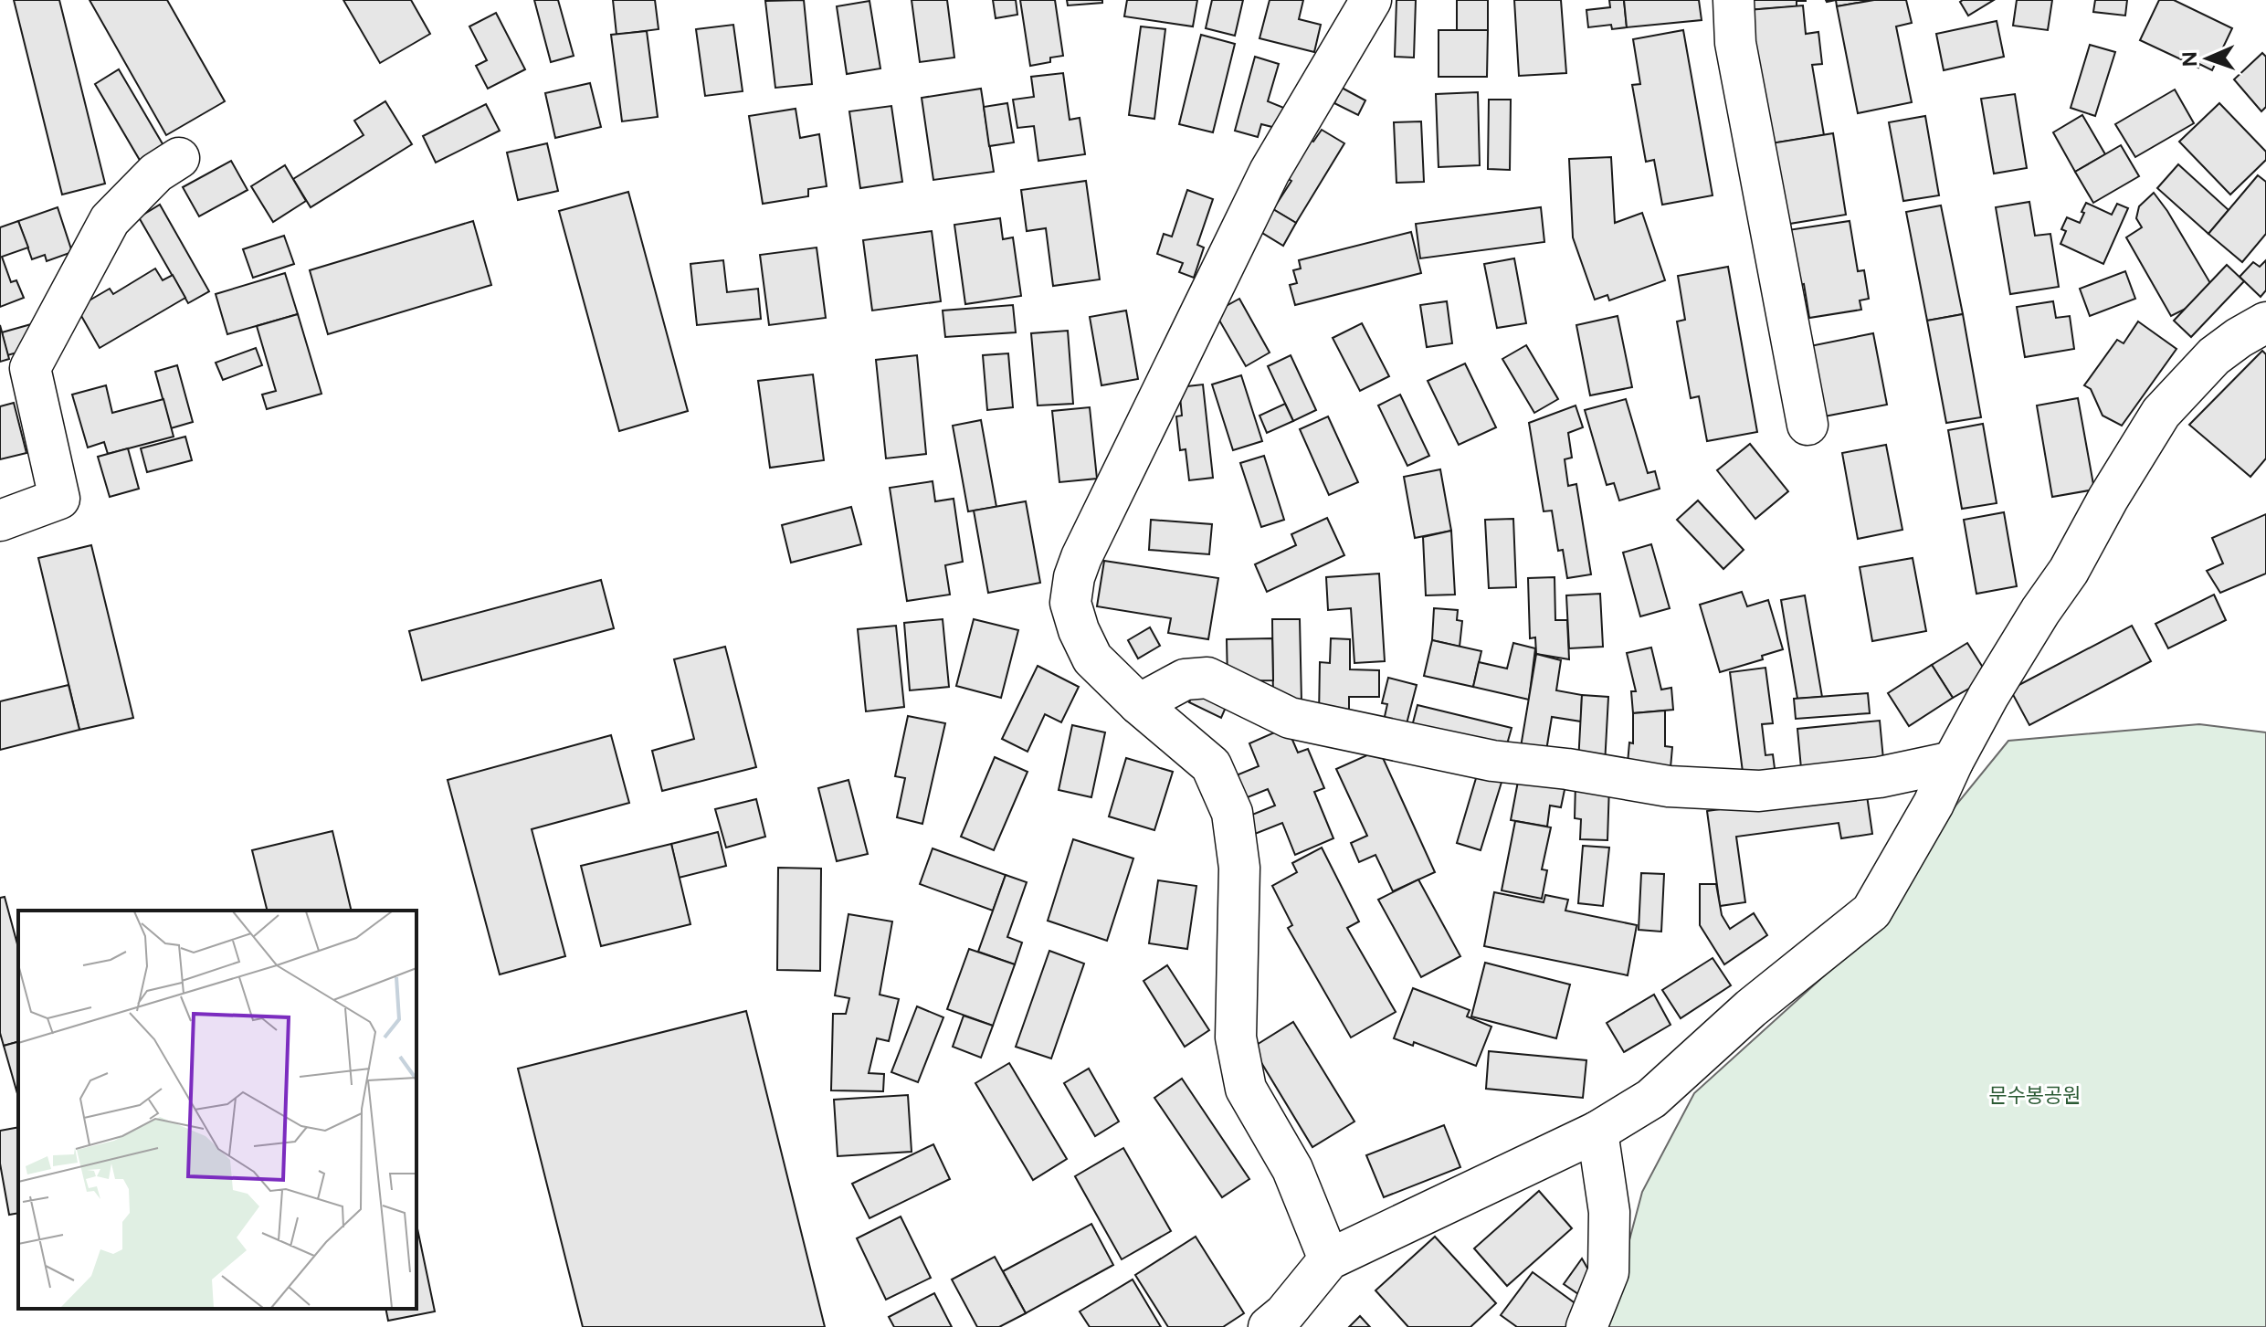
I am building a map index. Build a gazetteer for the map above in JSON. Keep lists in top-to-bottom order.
{
  "parks": ["문수봉공원"],
  "north": "left"
}
